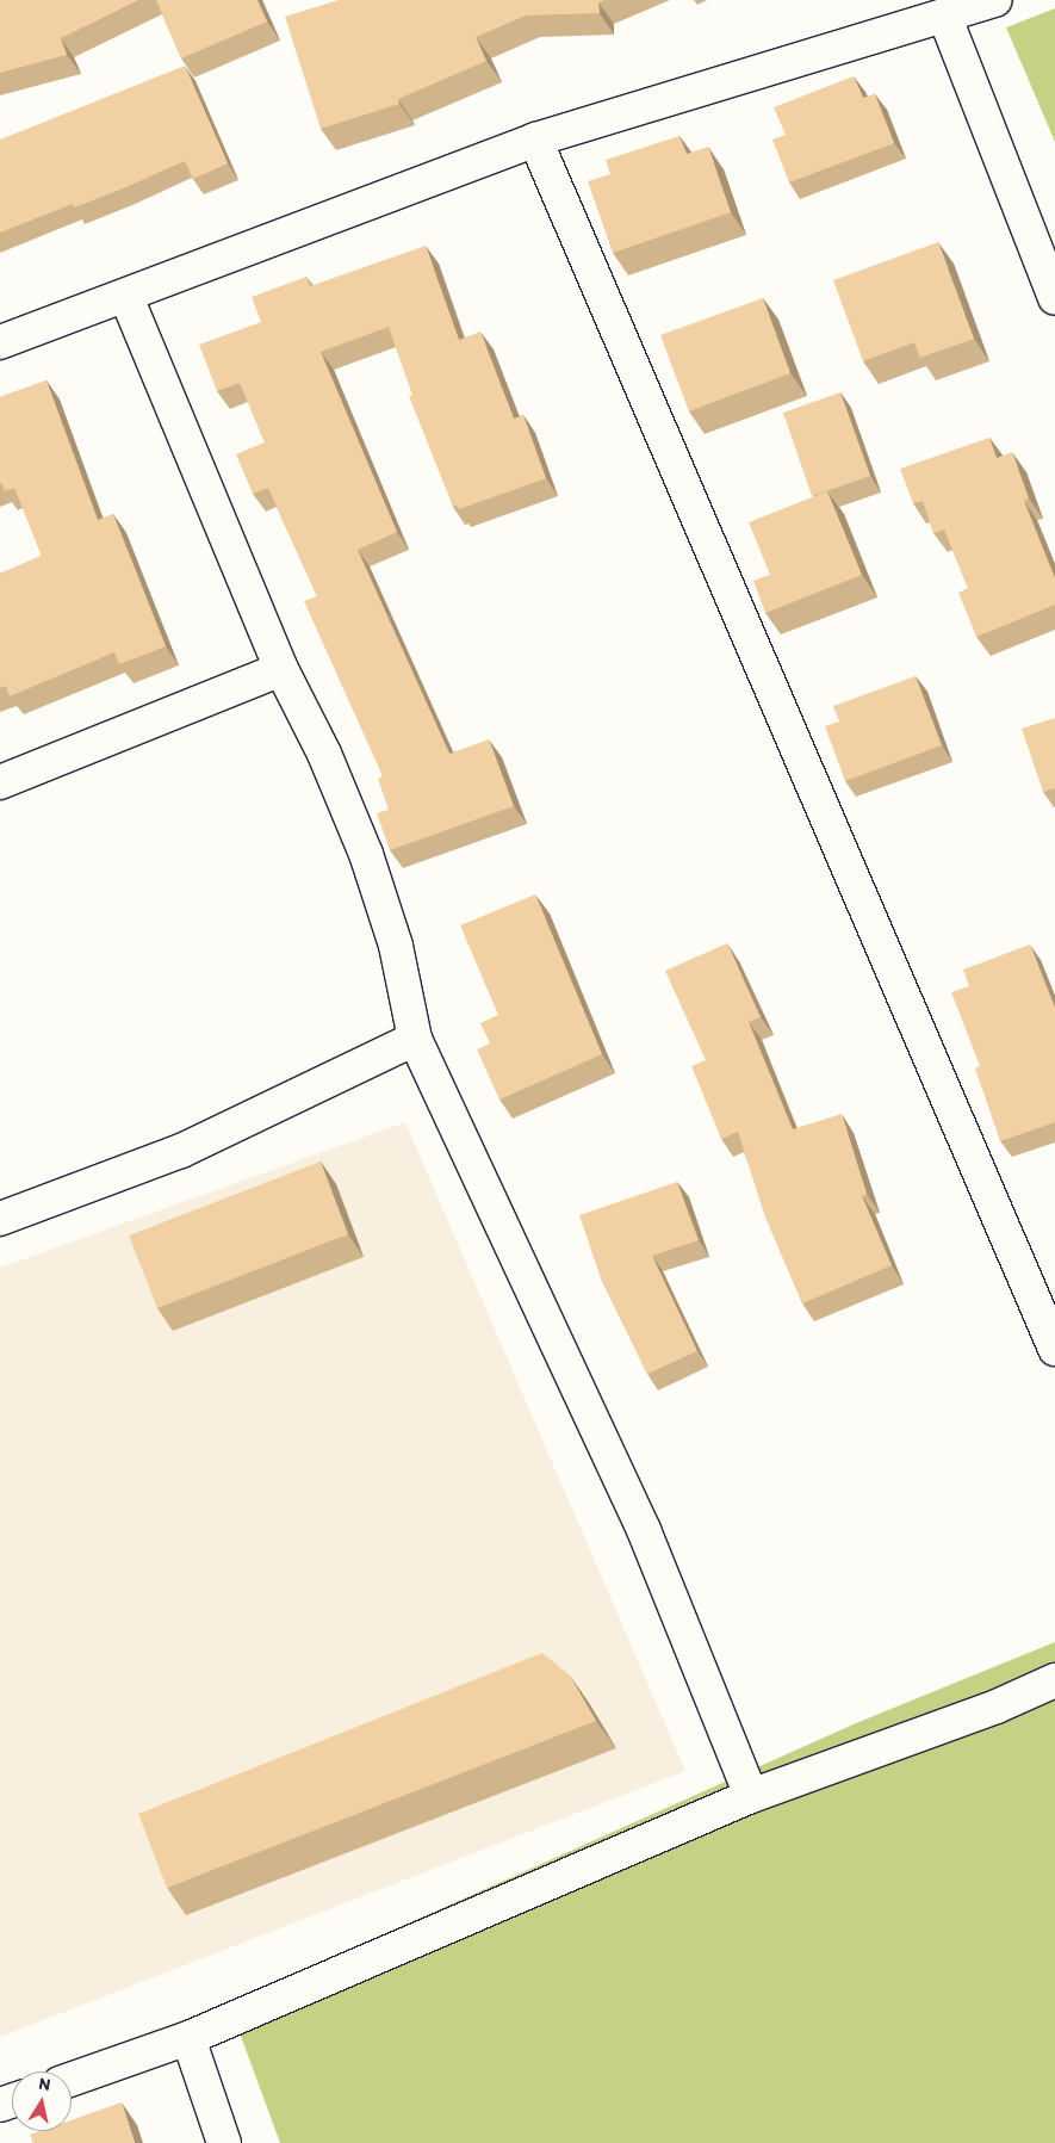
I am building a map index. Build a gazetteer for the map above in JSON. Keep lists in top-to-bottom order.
{
  "north": "top"
}
